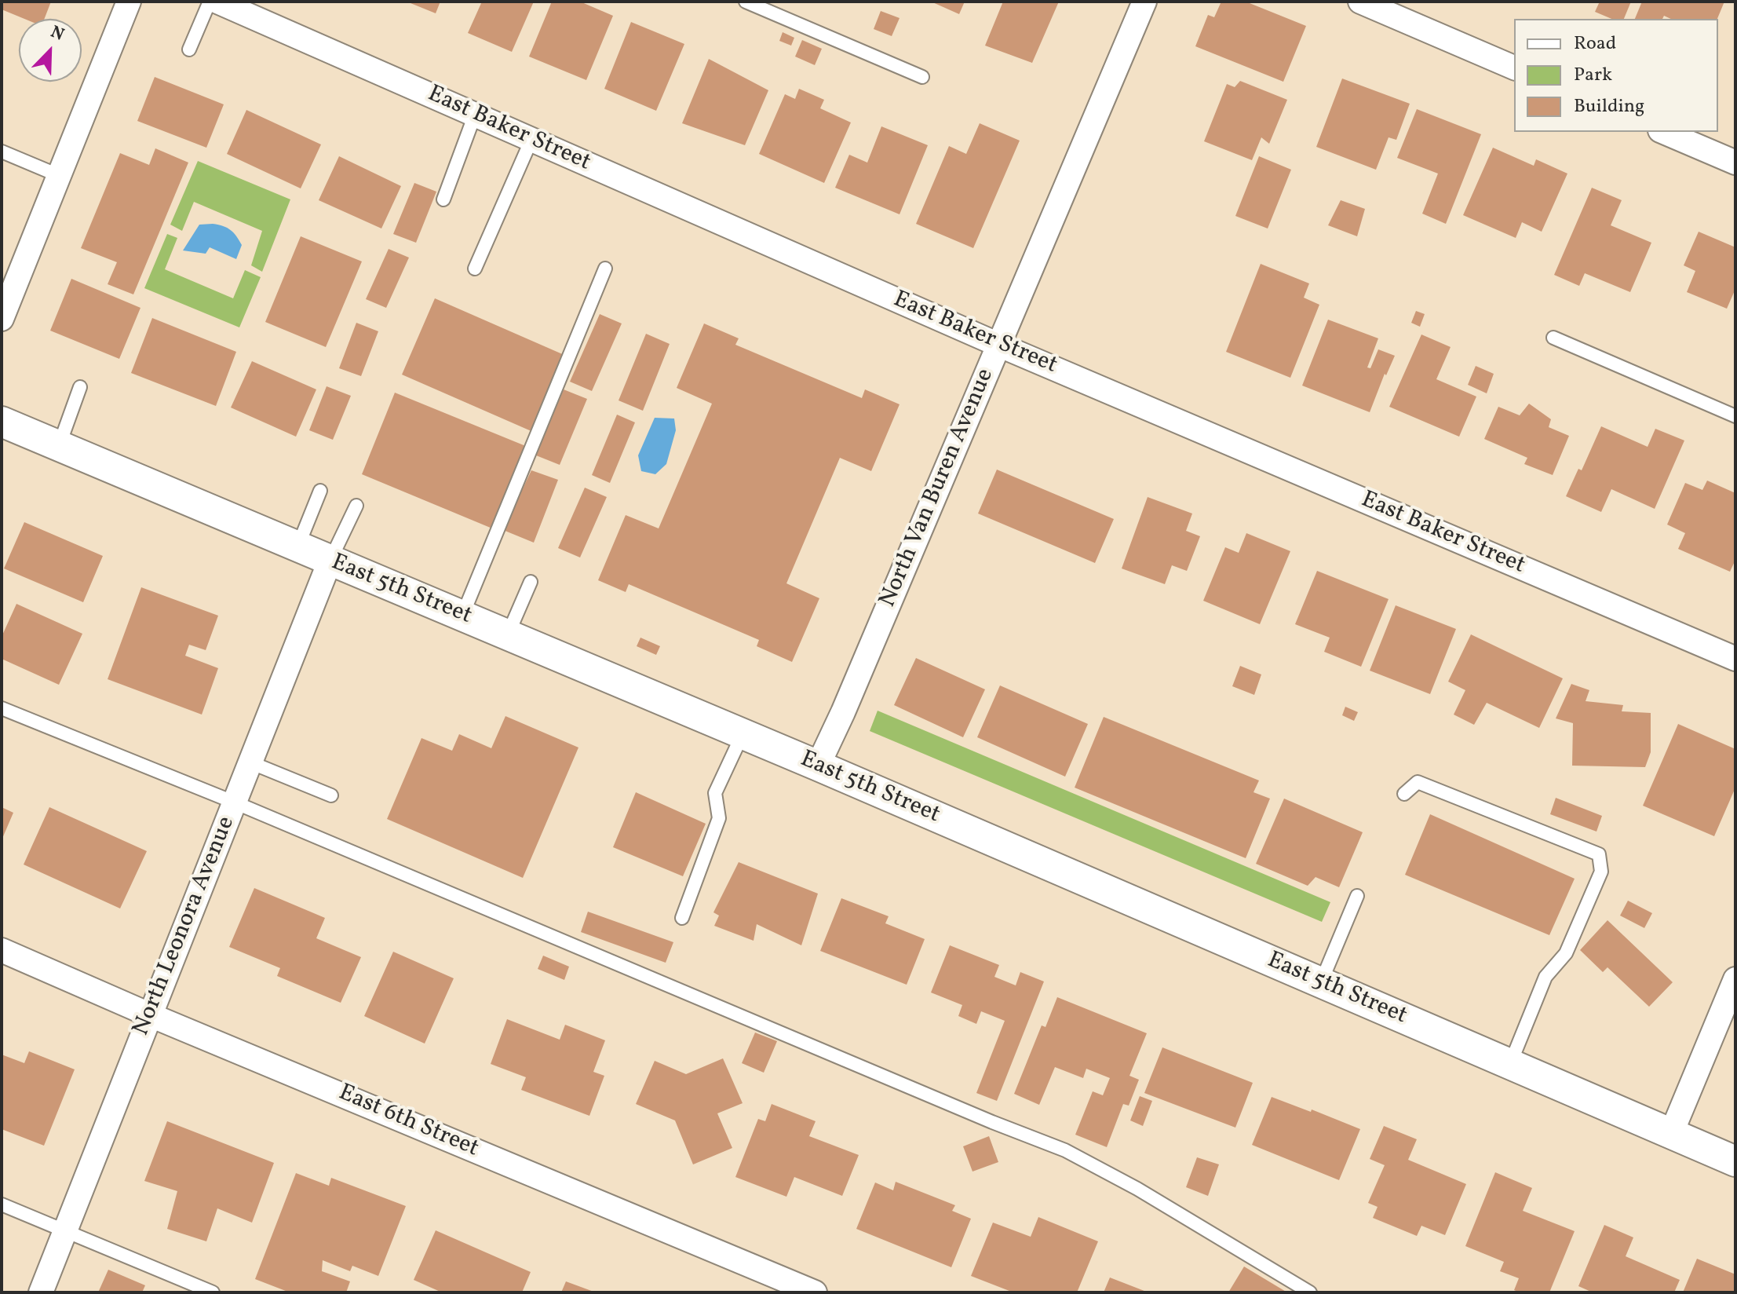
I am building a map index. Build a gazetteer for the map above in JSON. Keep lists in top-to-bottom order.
{
  "streets": {
    "street": [
      "East Baker Street",
      "North Van Buren Avenue",
      "East 5th Street",
      "North Leonora Avenue",
      "East 6th Street"
    ]
  },
  "crossings": [
    ["East Baker Street", "North Van Buren Avenue"],
    ["North Van Buren Avenue", "East 5th Street"],
    ["East 5th Street", "North Leonora Avenue"],
    ["North Leonora Avenue", "East 6th Street"]
  ],
  "legend": ["Road", "Park", "Building"],
  "north": "top right"
}
